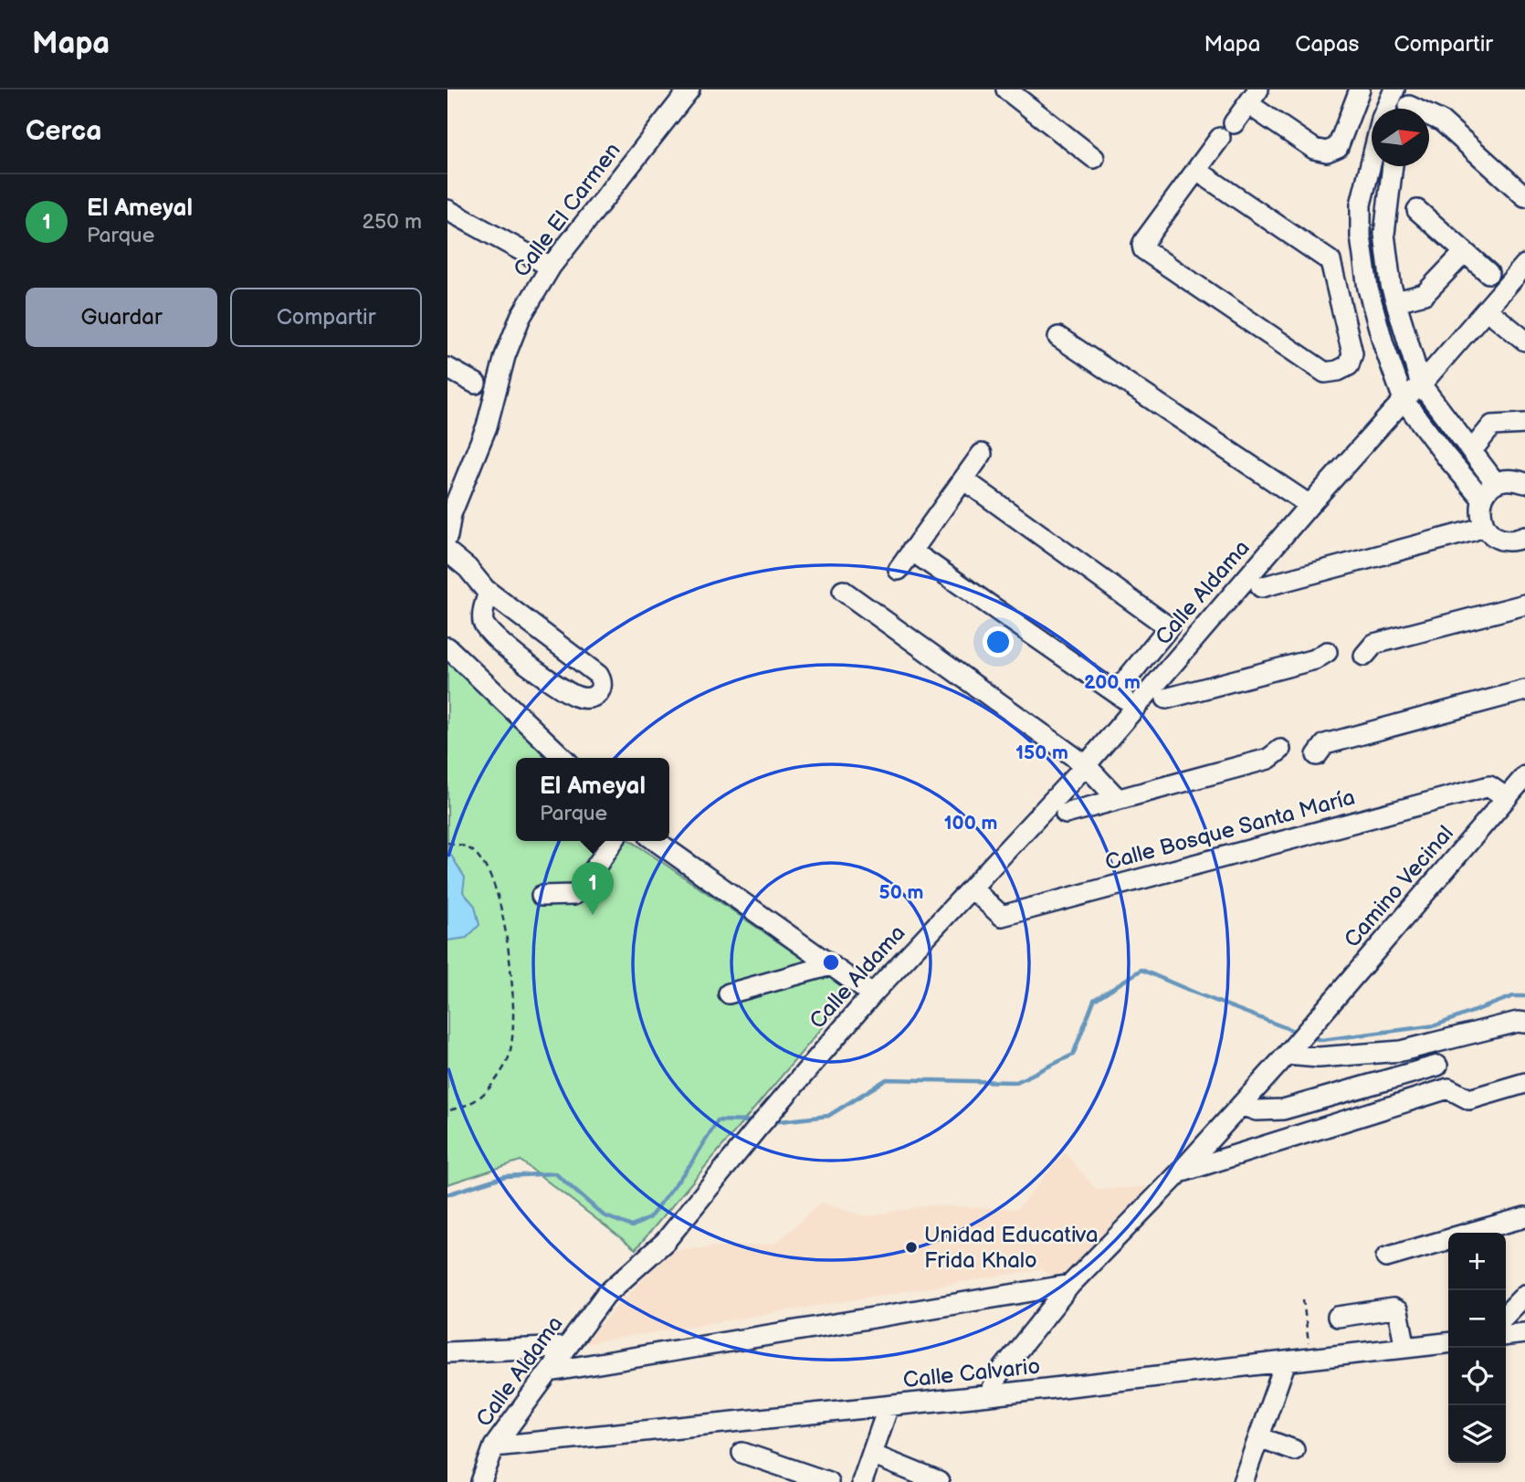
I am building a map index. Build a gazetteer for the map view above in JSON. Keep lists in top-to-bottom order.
{
  "streets": {
    "street": [
      "Calle El Carmen",
      "Calle Aldama",
      "Calle Bosque Santa María",
      "Camino Vecinal",
      "Calle Calvario"
    ]
  },
  "crossings": [
    ["Calle Aldama", "Calle Bosque Santa María"],
    ["Calle Aldama", "Calle Calvario"],
    ["Calle Bosque Santa María", "Camino Vecinal"],
    ["Camino Vecinal", "Calle Calvario"]
  ],
  "places": ["Unidad Educativa Frida Khalo"],
  "north": "right",
  "page": {
    "header": "Mapa",
    "nav": ["Mapa", "Capas", "Compartir"],
    "heading": "Cerca",
    "list": [
      {
        "mark": "1",
        "name": "El Ameyal",
        "note": "Parque",
        "value": "250 m"
      }
    ],
    "buttons": ["Guardar", "Compartir"],
    "popup": ["El Ameyal", "Parque"],
    "pins": "1",
    "map_buttons": ["+", "−"]
  },
  "rings": [
    "200 m",
    "150 m",
    "100 m",
    "50 m"
  ]
}
